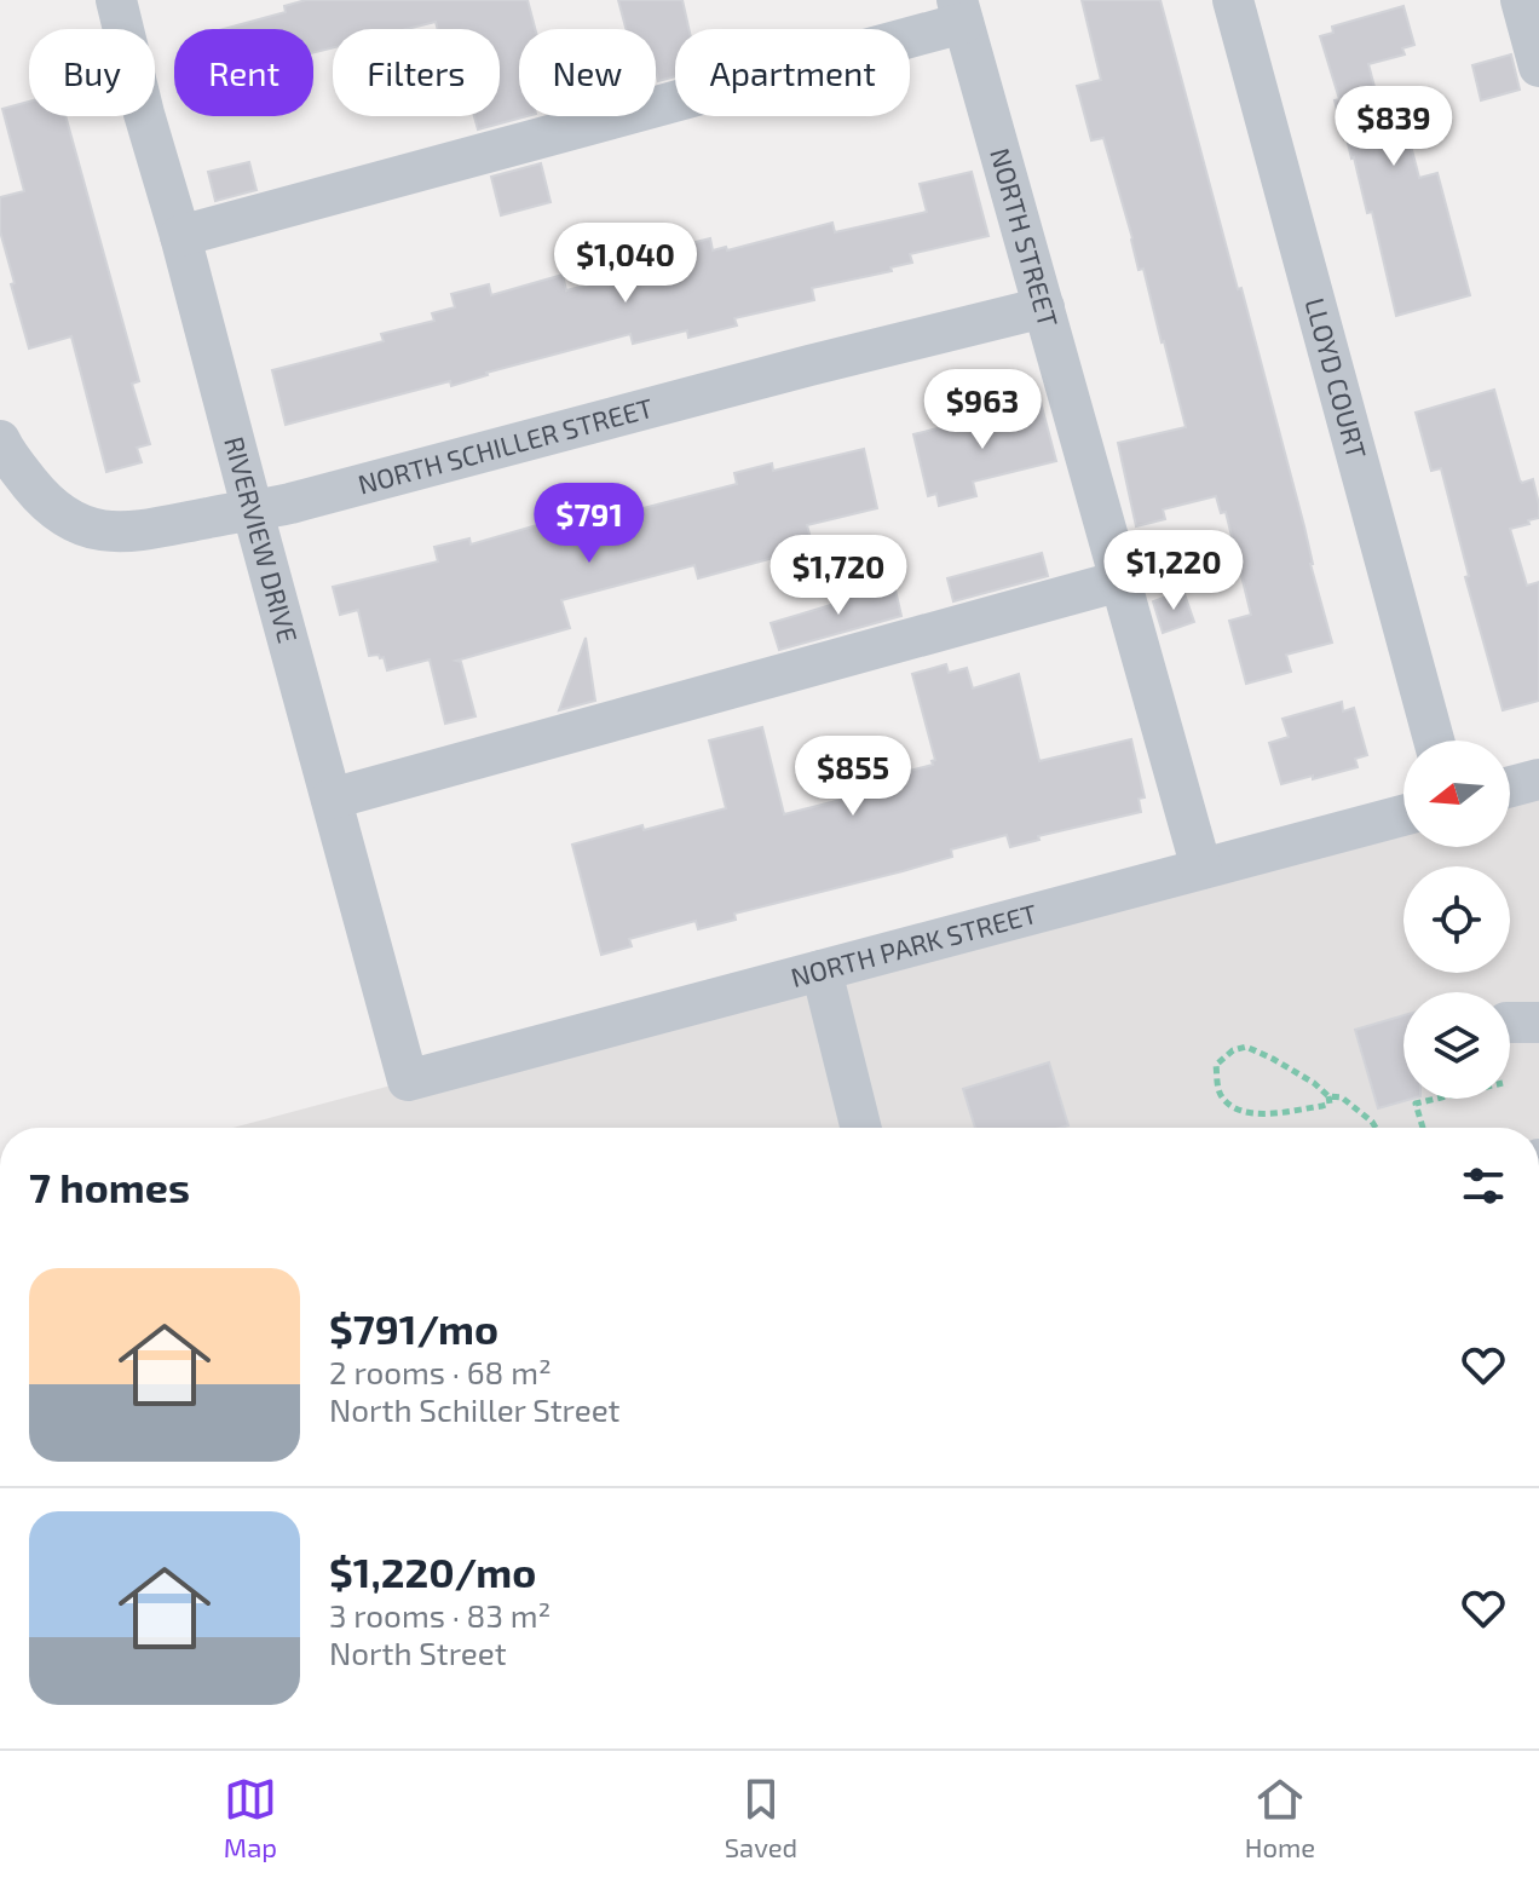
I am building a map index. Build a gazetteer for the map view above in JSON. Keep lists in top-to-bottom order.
{
  "streets": {
    "street": [
      "NORTH STREET",
      "LLOYD COURT",
      "NORTH SCHILLER STREET",
      "RIVERVIEW DRIVE",
      "NORTH PARK STREET"
    ]
  },
  "crossings": [
    ["NORTH STREET", "NORTH SCHILLER STREET"],
    ["NORTH STREET", "NORTH PARK STREET"],
    ["NORTH SCHILLER STREET", "RIVERVIEW DRIVE"],
    ["RIVERVIEW DRIVE", "NORTH PARK STREET"]
  ],
  "north": "left",
  "page": {
    "chip": [
      "Buy",
      "Rent",
      "Filters",
      "New",
      "Apartment"
    ],
    "price": [
      "$839",
      "$1,040",
      "$963",
      "$791",
      "$1,220",
      "$1,720",
      "$855"
    ],
    "heading": "7 homes",
    "list": [
      {
        "name": "$791/mo",
        "note": "2 rooms · 68 m² · North Schiller Street"
      },
      {
        "name": "$1,220/mo",
        "note": "3 rooms · 83 m² · North Street"
      }
    ],
    "tabs": ["Map", "Saved", "Home"]
  }
}
